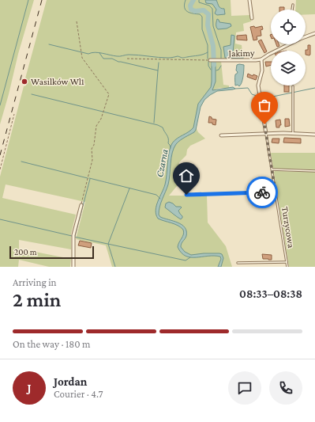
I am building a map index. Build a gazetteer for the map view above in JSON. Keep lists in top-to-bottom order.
{
  "streets": {
    "street": ["Jakimy"],
    "lane": ["Turzycowa"]
  },
  "water": ["Czarna"],
  "places": ["Wasilków Wl1"],
  "scale_bar": "200 m",
  "page": {
    "scale": "200 m",
    "heading": ["2 min", "Arriving in", "08:33–08:38"],
    "panel": ["Jordan", "Courier · 4.7"],
    "bar": "On the way · 180 m",
    "round": "J"
  }
}
